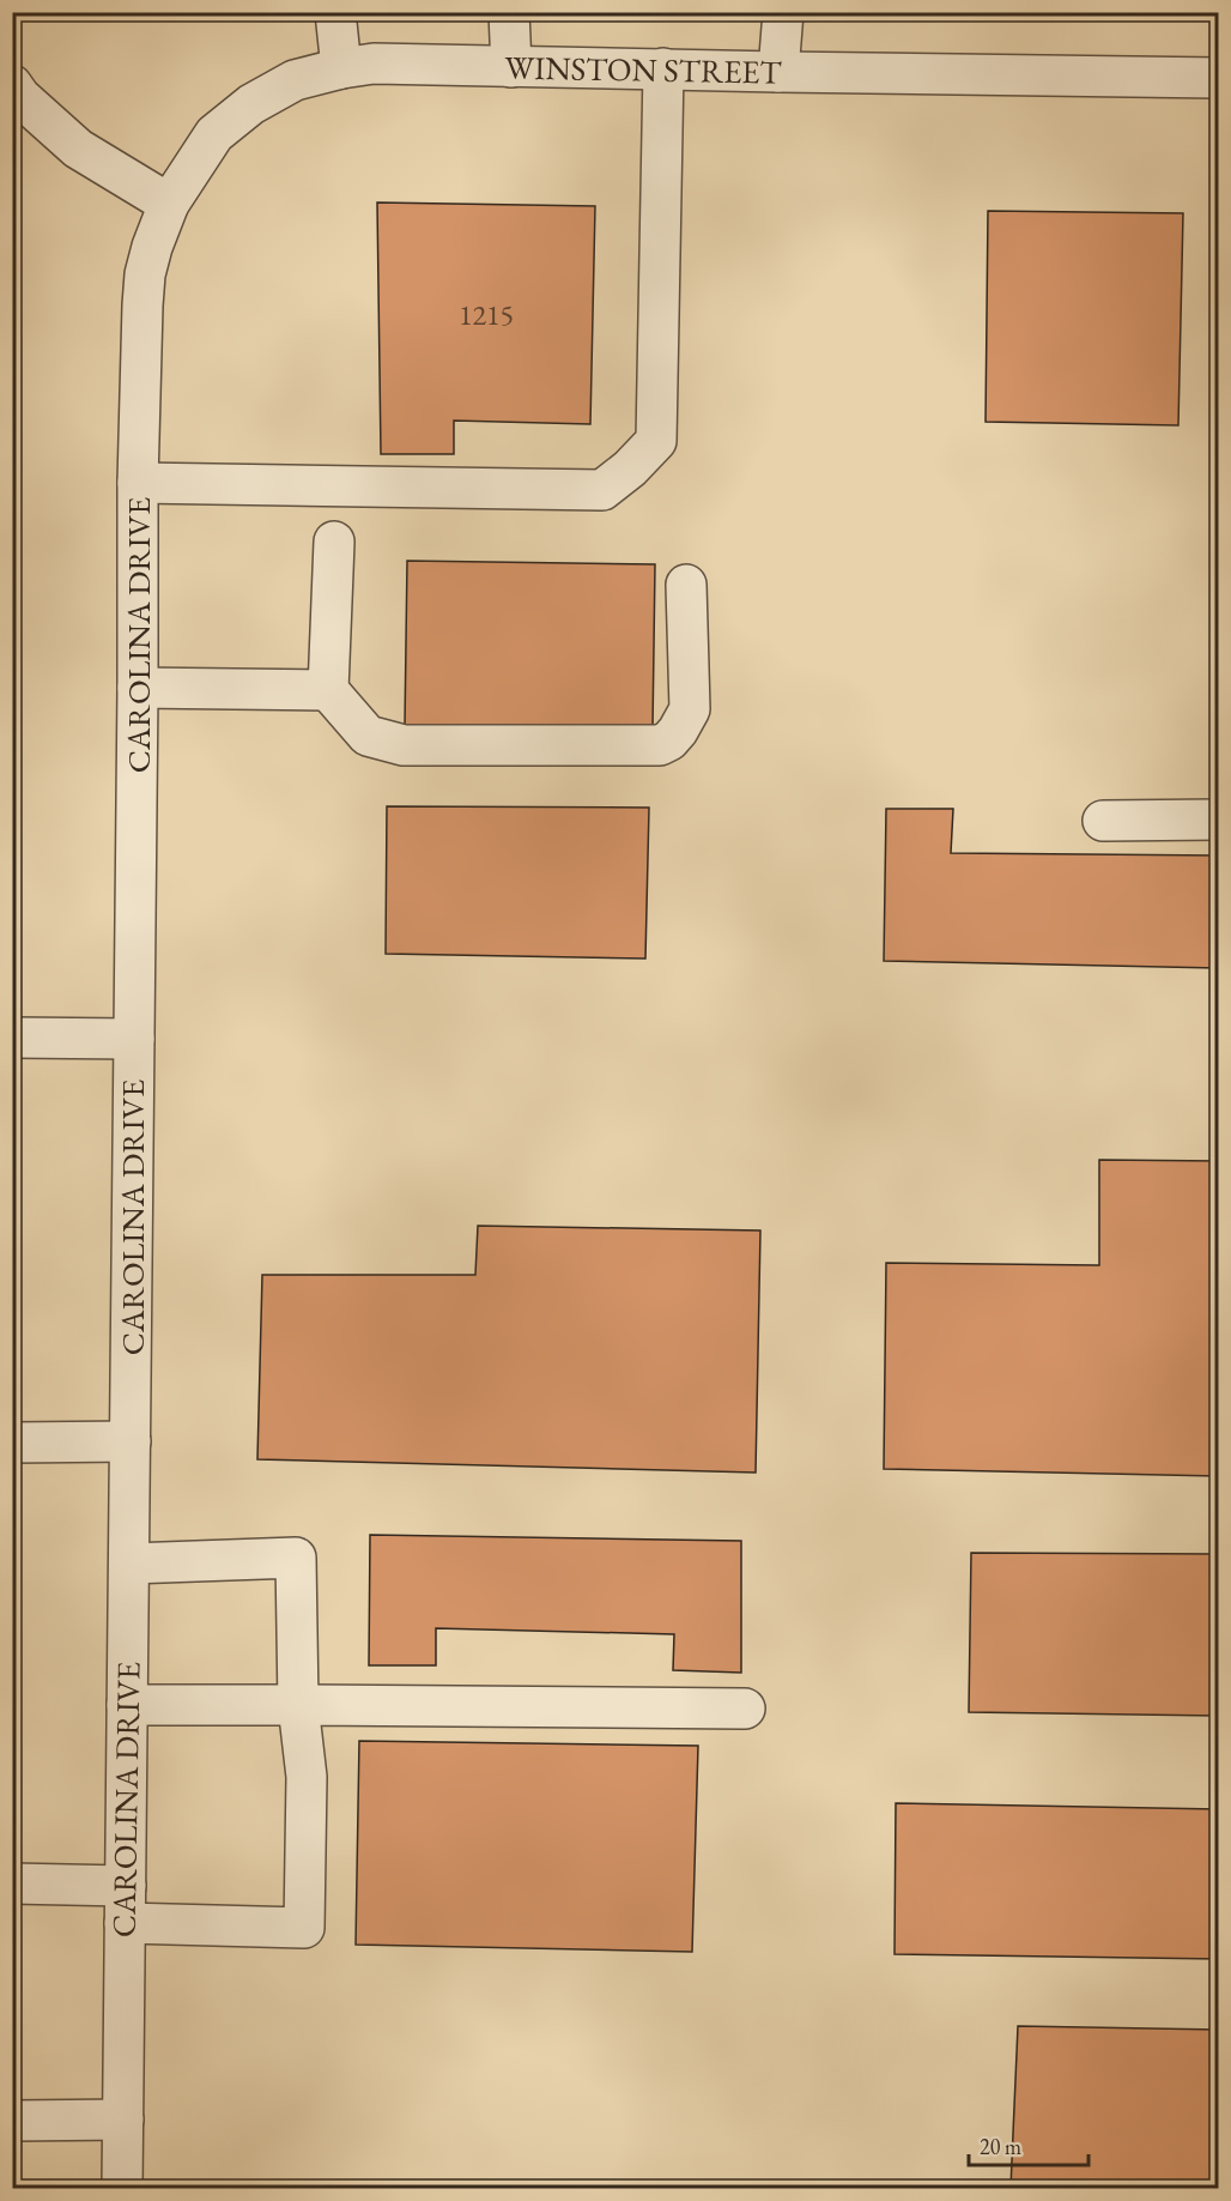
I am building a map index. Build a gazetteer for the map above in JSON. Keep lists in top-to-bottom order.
{
  "streets": {
    "street": ["WINSTON STREET", "CAROLINA DRIVE"]
  },
  "crossings": [
    ["WINSTON STREET", "CAROLINA DRIVE"]
  ],
  "house_numbers": ["1215"],
  "scale_bar": "20 m"
}
